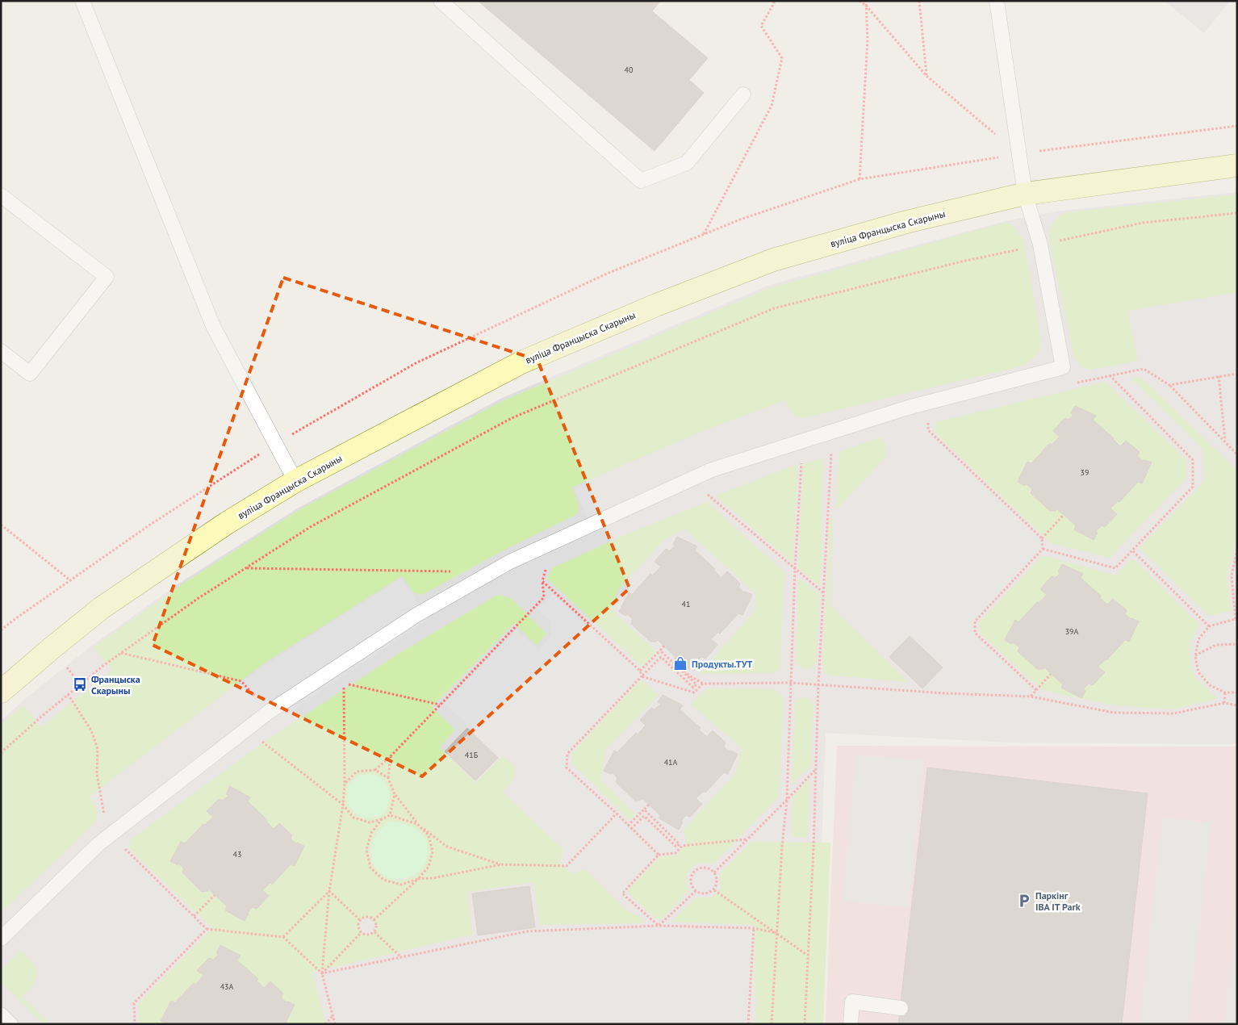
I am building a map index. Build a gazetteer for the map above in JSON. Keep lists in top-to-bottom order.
{
  "streets": {
    "main road": ["вуліца Францыска Скарыны"]
  },
  "places": {
    "shop": ["Продукты.ТУТ"],
    "bus stop": ["Францыска Скарыны"],
    "parking": ["Паркінг IBA IT Park"]
  },
  "house_numbers": [
    "40",
    "39",
    "41",
    "39А",
    "41Б",
    "41А",
    "43",
    "43А"
  ]
}
